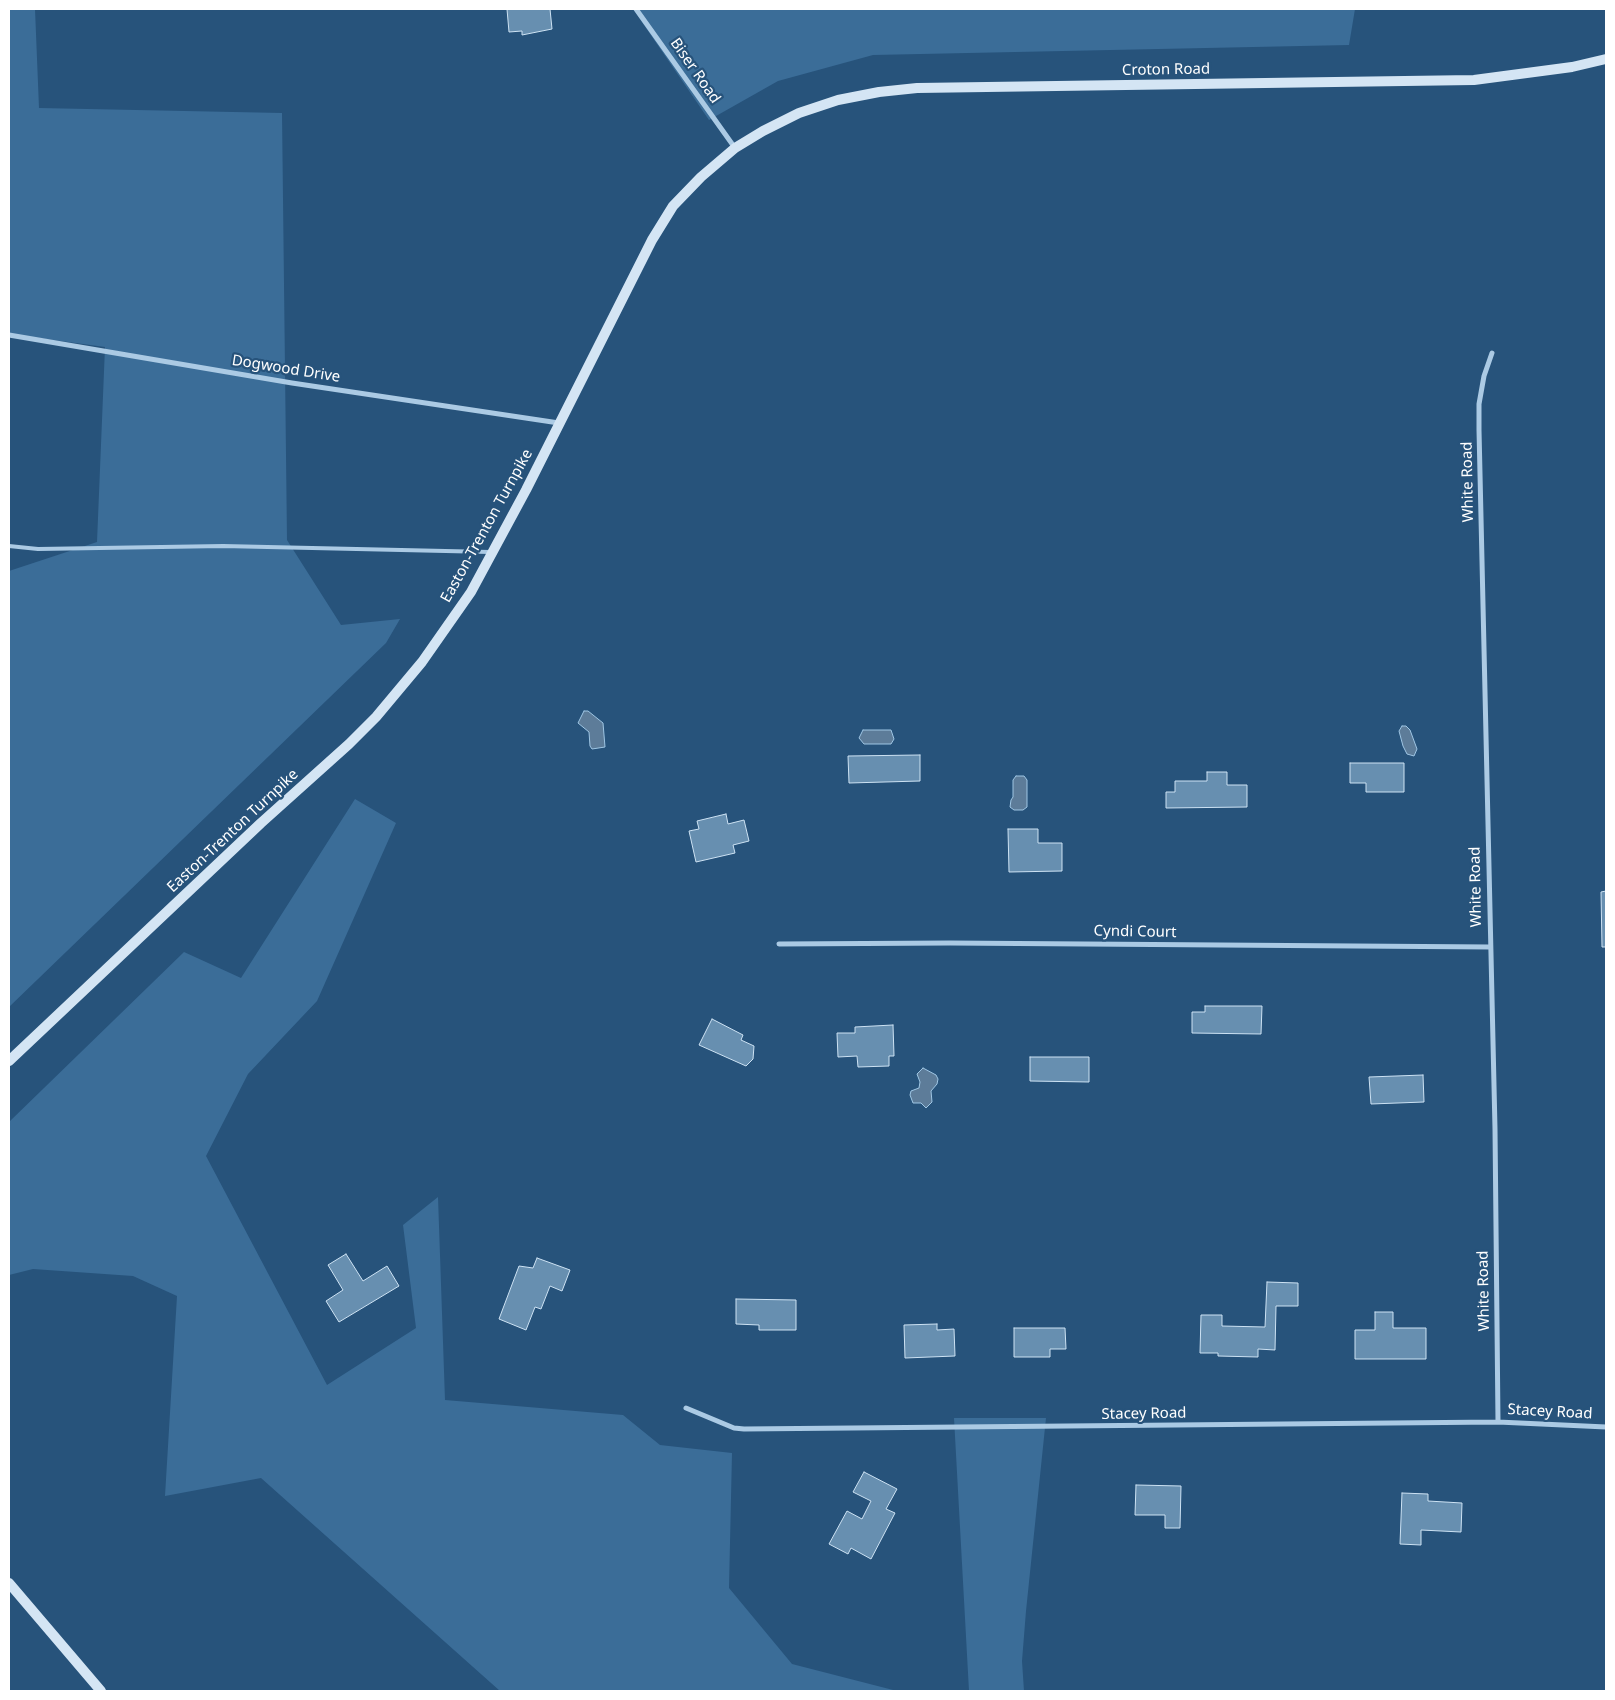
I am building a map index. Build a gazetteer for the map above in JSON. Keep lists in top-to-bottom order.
{
  "streets": {
    "main road": ["Croton Road", "Easton-Trenton Turnpike"],
    "street": [
      "Biser Road",
      "Dogwood Drive",
      "White Road",
      "Cyndi Court",
      "Stacey Road"
    ]
  },
  "crossings": [
    ["Croton Road", "Biser Road"],
    ["Croton Road", "Easton-Trenton Turnpike"],
    ["Biser Road", "Easton-Trenton Turnpike"],
    ["Dogwood Drive", "Easton-Trenton Turnpike"],
    ["White Road", "Cyndi Court"],
    ["White Road", "Stacey Road"]
  ]
}
